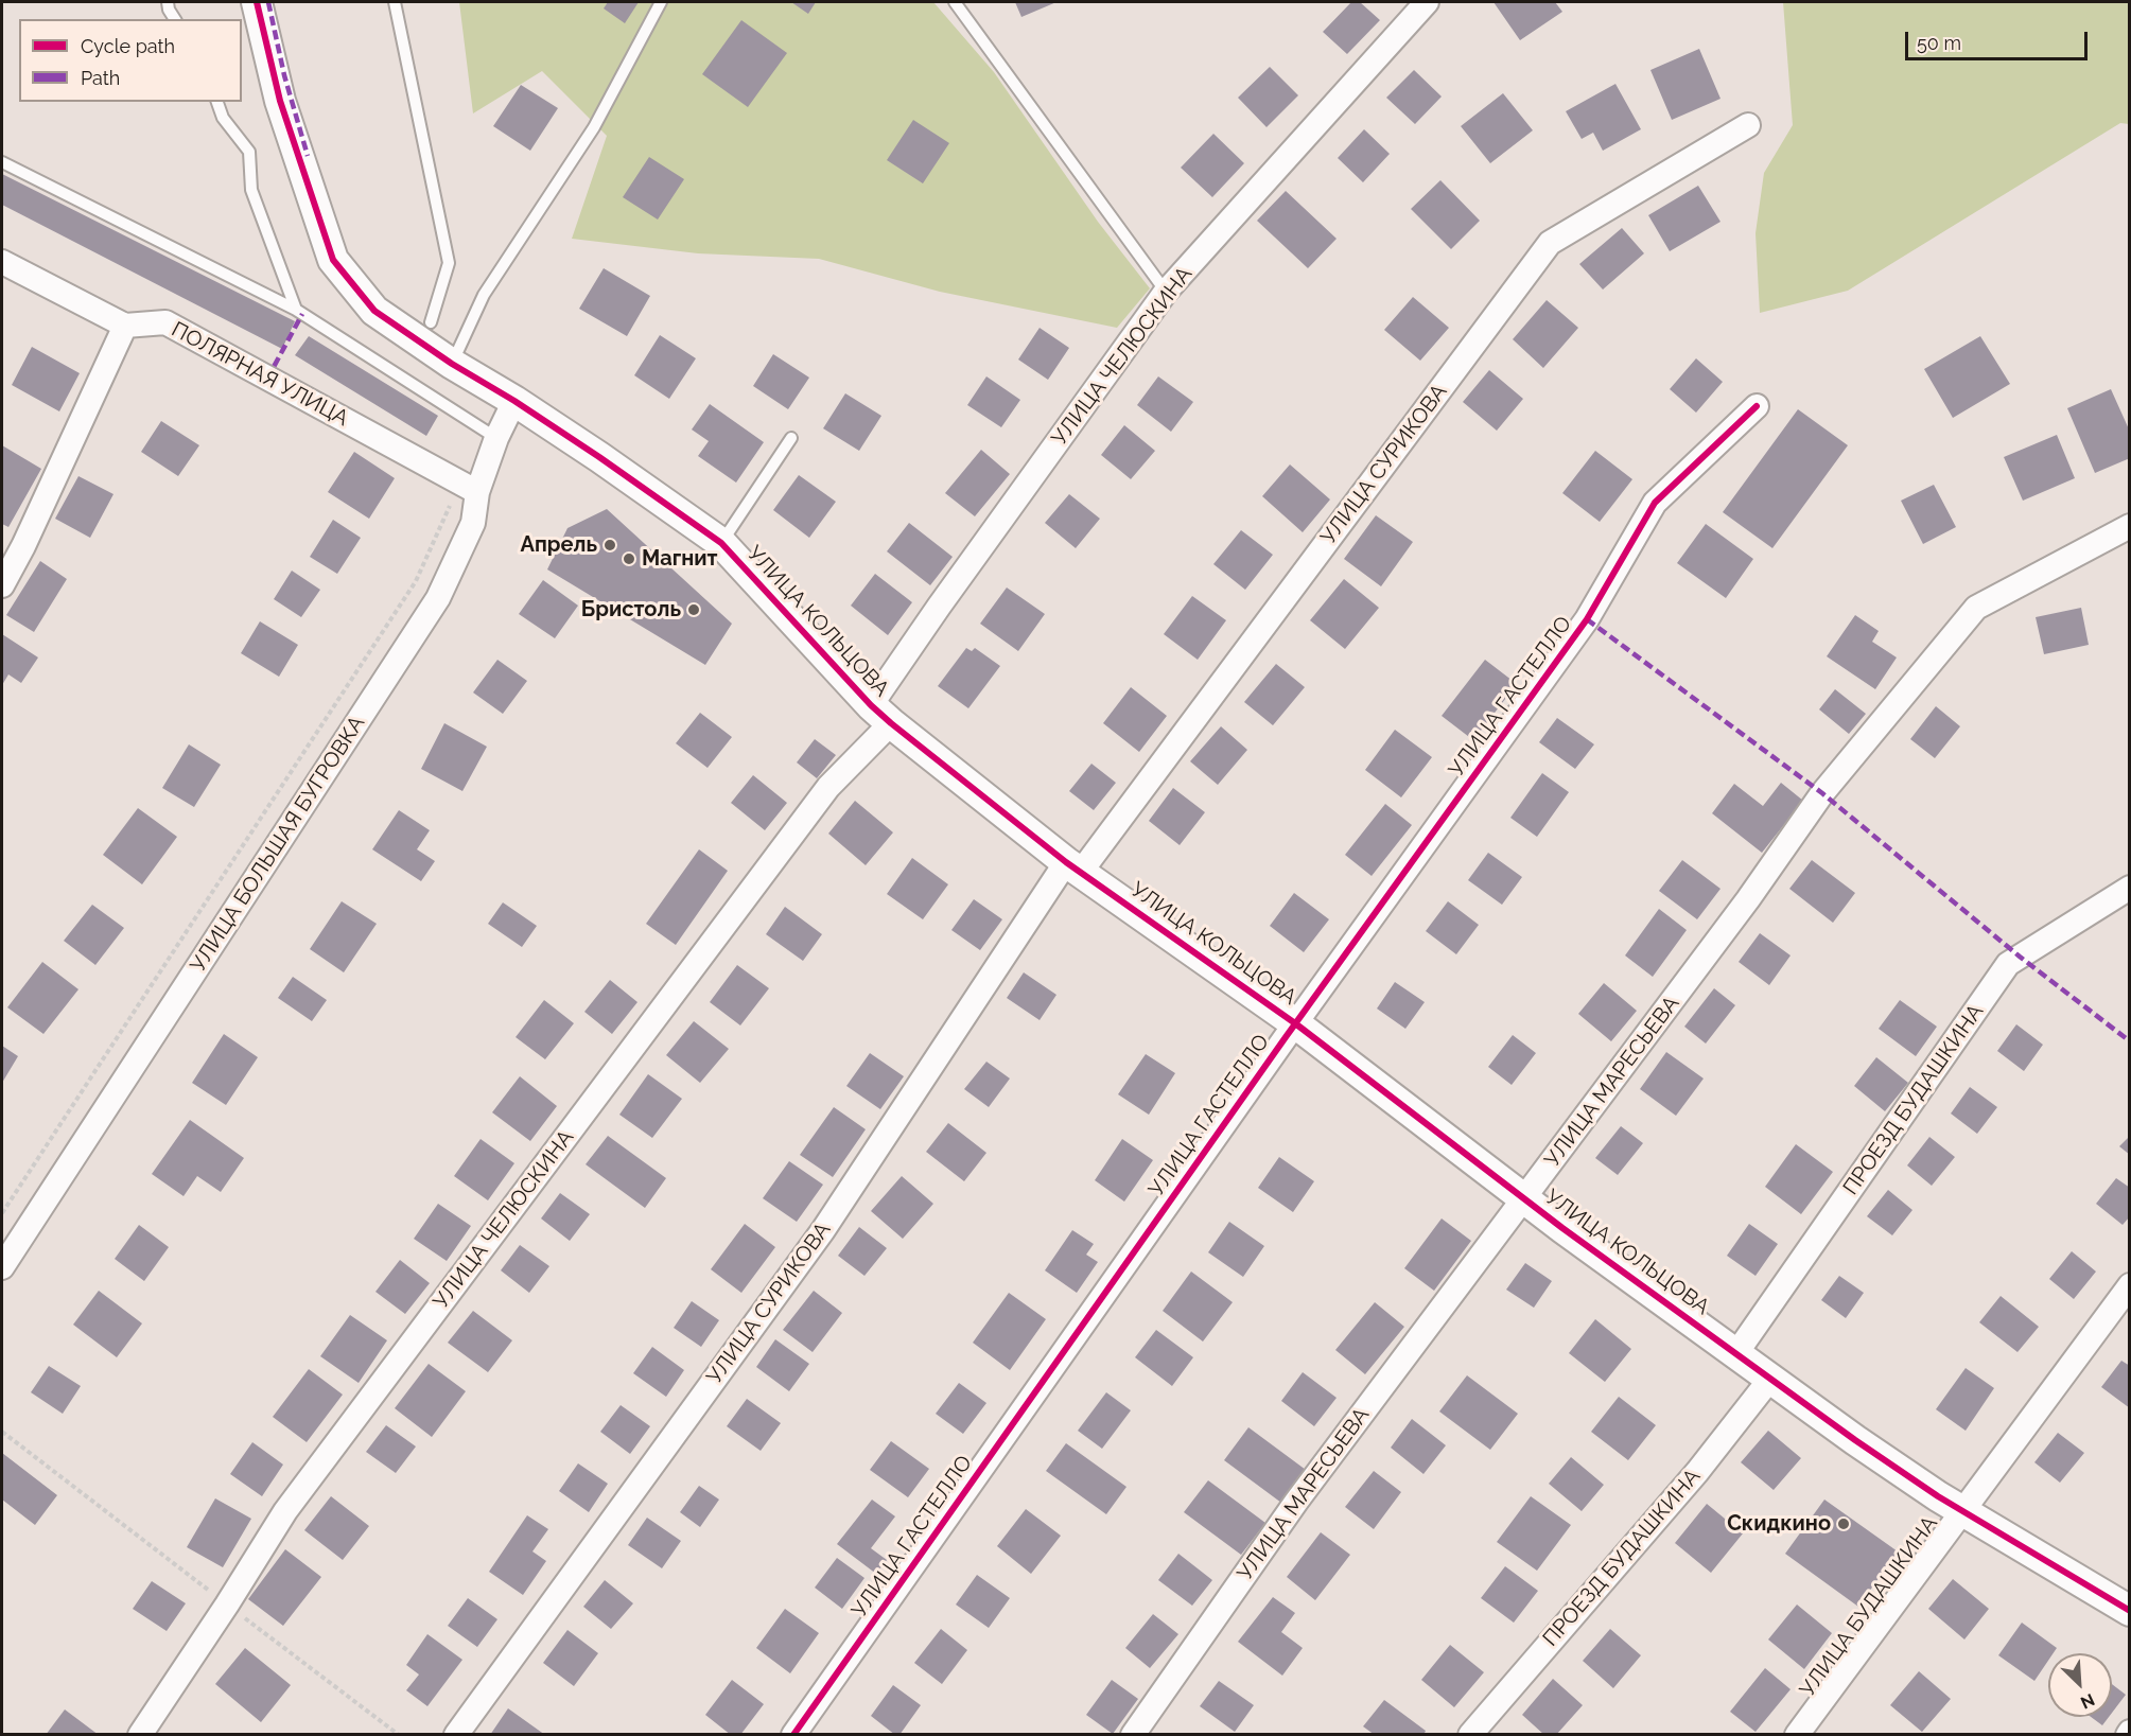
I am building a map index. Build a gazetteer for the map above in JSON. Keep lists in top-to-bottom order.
{
  "streets": {
    "street": [
      "УЛИЦА ЧЕЛЮСКИНА",
      "ПОЛЯРНАЯ УЛИЦА",
      "УЛИЦА СУРИКОВА",
      "УЛИЦА КОЛЬЦОВА",
      "УЛИЦА ГАСТЕЛЛО",
      "УЛИЦА БОЛЬШАЯ БУГРОВКА",
      "УЛИЦА МАРЕСЬЕВА",
      "ПРОЕЗД БУДАШКИНА",
      "УЛИЦА БУДАШКИНА"
    ]
  },
  "crossings": [
    ["УЛИЦА ЧЕЛЮСКИНА", "УЛИЦА КОЛЬЦОВА"],
    ["ПОЛЯРНАЯ УЛИЦА", "УЛИЦА БОЛЬШАЯ БУГРОВКА"],
    ["УЛИЦА СУРИКОВА", "УЛИЦА КОЛЬЦОВА"],
    ["УЛИЦА КОЛЬЦОВА", "УЛИЦА ГАСТЕЛЛО"],
    ["УЛИЦА КОЛЬЦОВА", "УЛИЦА БОЛЬШАЯ БУГРОВКА"],
    ["УЛИЦА КОЛЬЦОВА", "УЛИЦА МАРЕСЬЕВА"],
    ["УЛИЦА КОЛЬЦОВА", "ПРОЕЗД БУДАШКИНА"],
    ["УЛИЦА КОЛЬЦОВА", "УЛИЦА БУДАШКИНА"]
  ],
  "places": [
    "Апрель",
    "Магнит",
    "Бристоль",
    "Скидкино"
  ],
  "legend": ["Cycle path", "Path"],
  "scale_bar": "50 m",
  "north": "bottom right"
}
